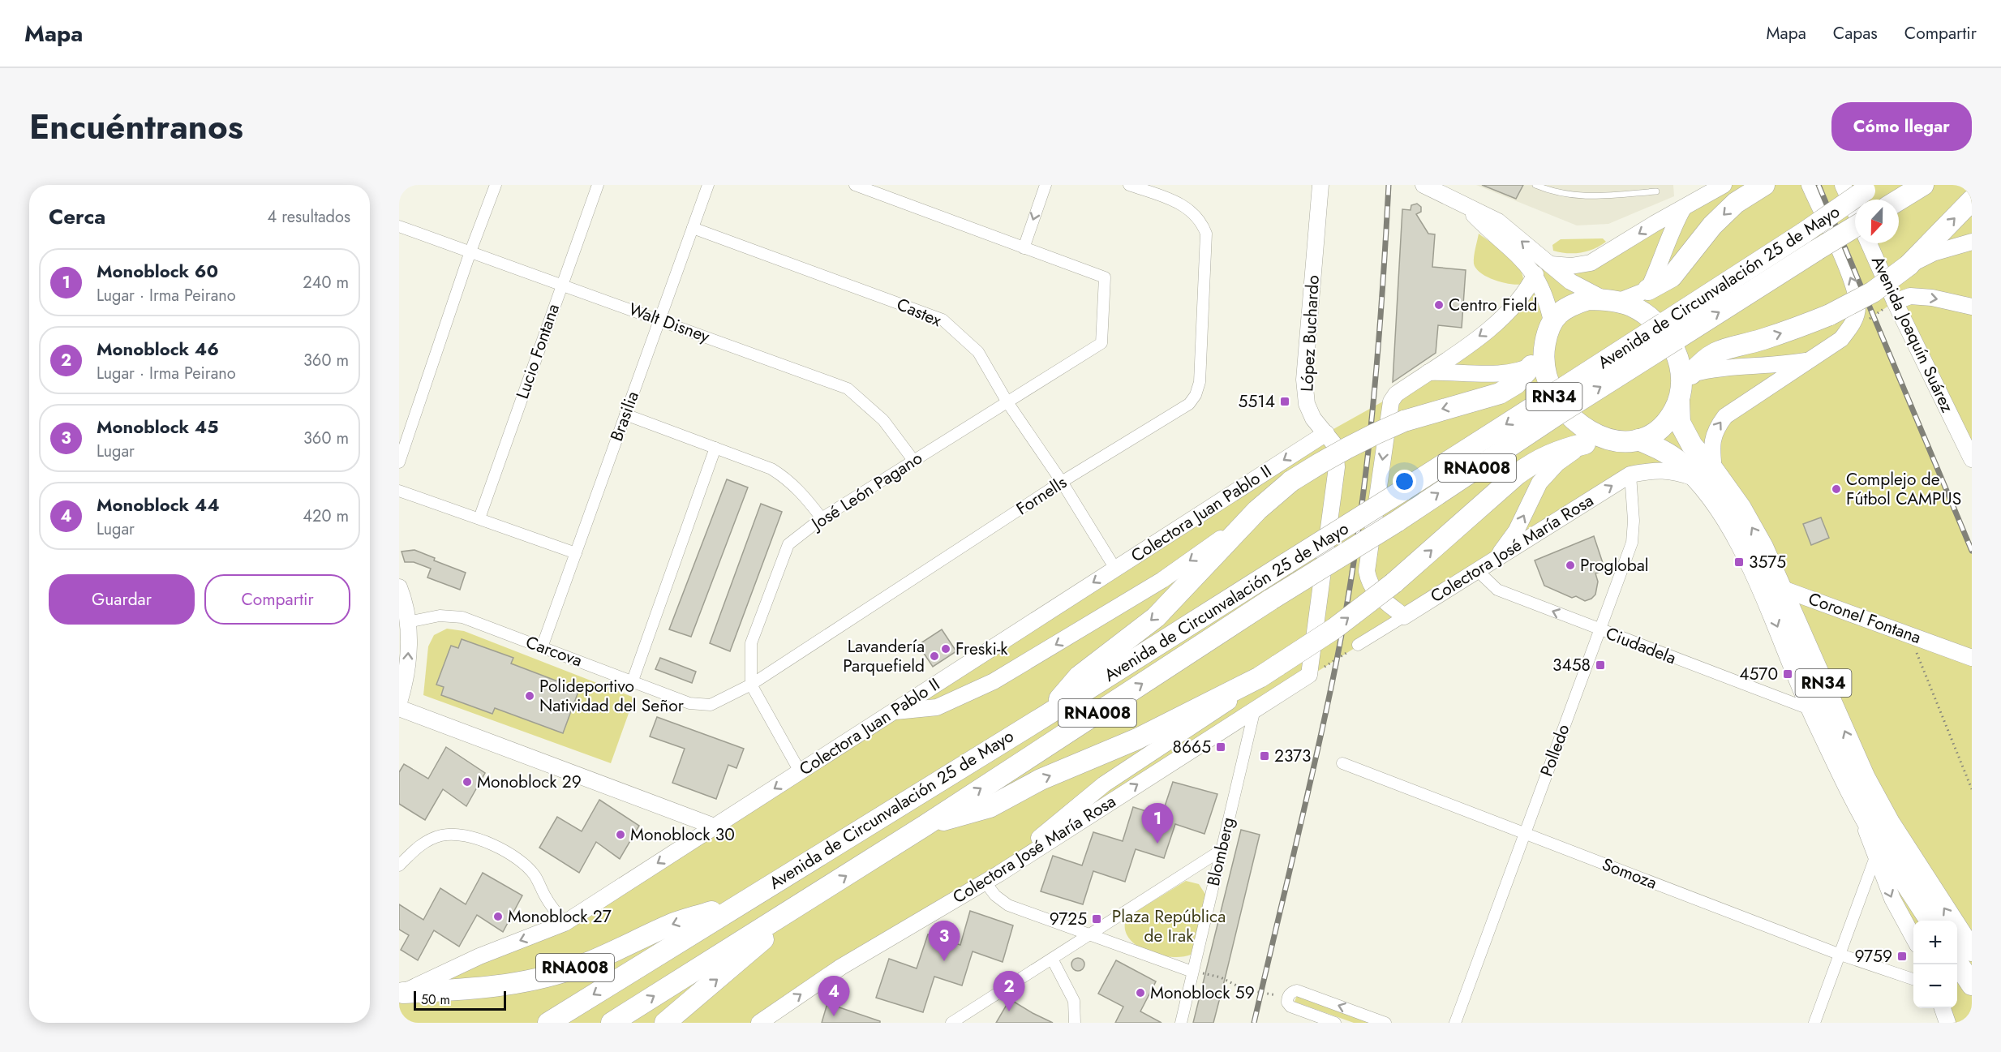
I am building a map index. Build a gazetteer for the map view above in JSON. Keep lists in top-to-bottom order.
{
  "streets": {
    "highway": ["Avenida de Circunvalación 25 de Mayo", "RN34", "RNA008"],
    "main road": [
      "López Buchardo",
      "Avenida Joaquín Suárez",
      "Colectora Juan Pablo II",
      "Colectora José María Rosa",
      "Coronel Fontana"
    ],
    "street": [
      "Castex",
      "Walt Disney",
      "Lucio Fontana",
      "Brasilia",
      "José León Pagano",
      "Fornells",
      "Ciudadela",
      "Carcova",
      "Polledo",
      "Blomberg",
      "Somoza"
    ]
  },
  "crossings": [
    ["Avenida de Circunvalación 25 de Mayo", "RNA008"],
    ["Castex", "Brasilia"],
    ["Castex", "José León Pagano"],
    ["Castex", "Fornells"],
    ["Castex", "Colectora Juan Pablo II"],
    ["Walt Disney", "Lucio Fontana"],
    ["Walt Disney", "Brasilia"],
    ["Walt Disney", "José León Pagano"],
    ["López Buchardo", "Colectora Juan Pablo II"],
    ["López Buchardo", "Colectora José María Rosa"],
    ["RN34", "Colectora José María Rosa"],
    ["RN34", "Coronel Fontana"],
    ["RN34", "Ciudadela"],
    ["Brasilia", "Carcova"],
    ["RNA008", "Colectora Juan Pablo II"],
    ["José León Pagano", "Fornells"],
    ["José León Pagano", "Colectora Juan Pablo II"],
    ["José León Pagano", "Carcova"],
    ["Fornells", "Carcova"],
    ["Colectora José María Rosa", "Ciudadela"],
    ["Colectora José María Rosa", "Polledo"],
    ["Colectora José María Rosa", "Blomberg"],
    ["Ciudadela", "Polledo"],
    ["Polledo", "Somoza"]
  ],
  "one_way": ["Ciudadela"],
  "parks": ["Plaza República de Irak"],
  "places": {
    "other": [
      "Centro Field",
      "Complejo de Fútbol CAMPUS",
      "Proglobal",
      "Freski-k",
      "Lavandería Parquefield",
      "Polideportivo Natividad del Señor",
      "Monoblock 29",
      "Monoblock 30",
      "Monoblock 27",
      "Monoblock 59"
    ],
    "transit": [
      "5514",
      "3575",
      "3458",
      "4570",
      "8665",
      "2373",
      "9725",
      "9759"
    ]
  },
  "scale_bar": "50 m",
  "north": "bottom",
  "page": {
    "header": "Mapa",
    "nav": ["Mapa", "Capas", "Compartir"],
    "title": "Encuéntranos",
    "buttons": [
      "Cómo llegar",
      ["Guardar", "Compartir"]
    ],
    "heading": ["Cerca", "4 resultados"],
    "list": [
      {
        "mark": "1",
        "name": "Monoblock 60",
        "note": "Lugar · Irma Peirano",
        "value": "240 m"
      },
      {
        "mark": "2",
        "name": "Monoblock 46",
        "note": "Lugar · Irma Peirano",
        "value": "360 m"
      },
      {
        "mark": "3",
        "name": "Monoblock 45",
        "note": "Lugar",
        "value": "360 m"
      },
      {
        "mark": "4",
        "name": "Monoblock 44",
        "note": "Lugar",
        "value": "420 m"
      }
    ],
    "pins": [
      "1",
      "3",
      "2",
      "4"
    ],
    "map_buttons": ["+", "−"],
    "scale": "50 m"
  }
}
